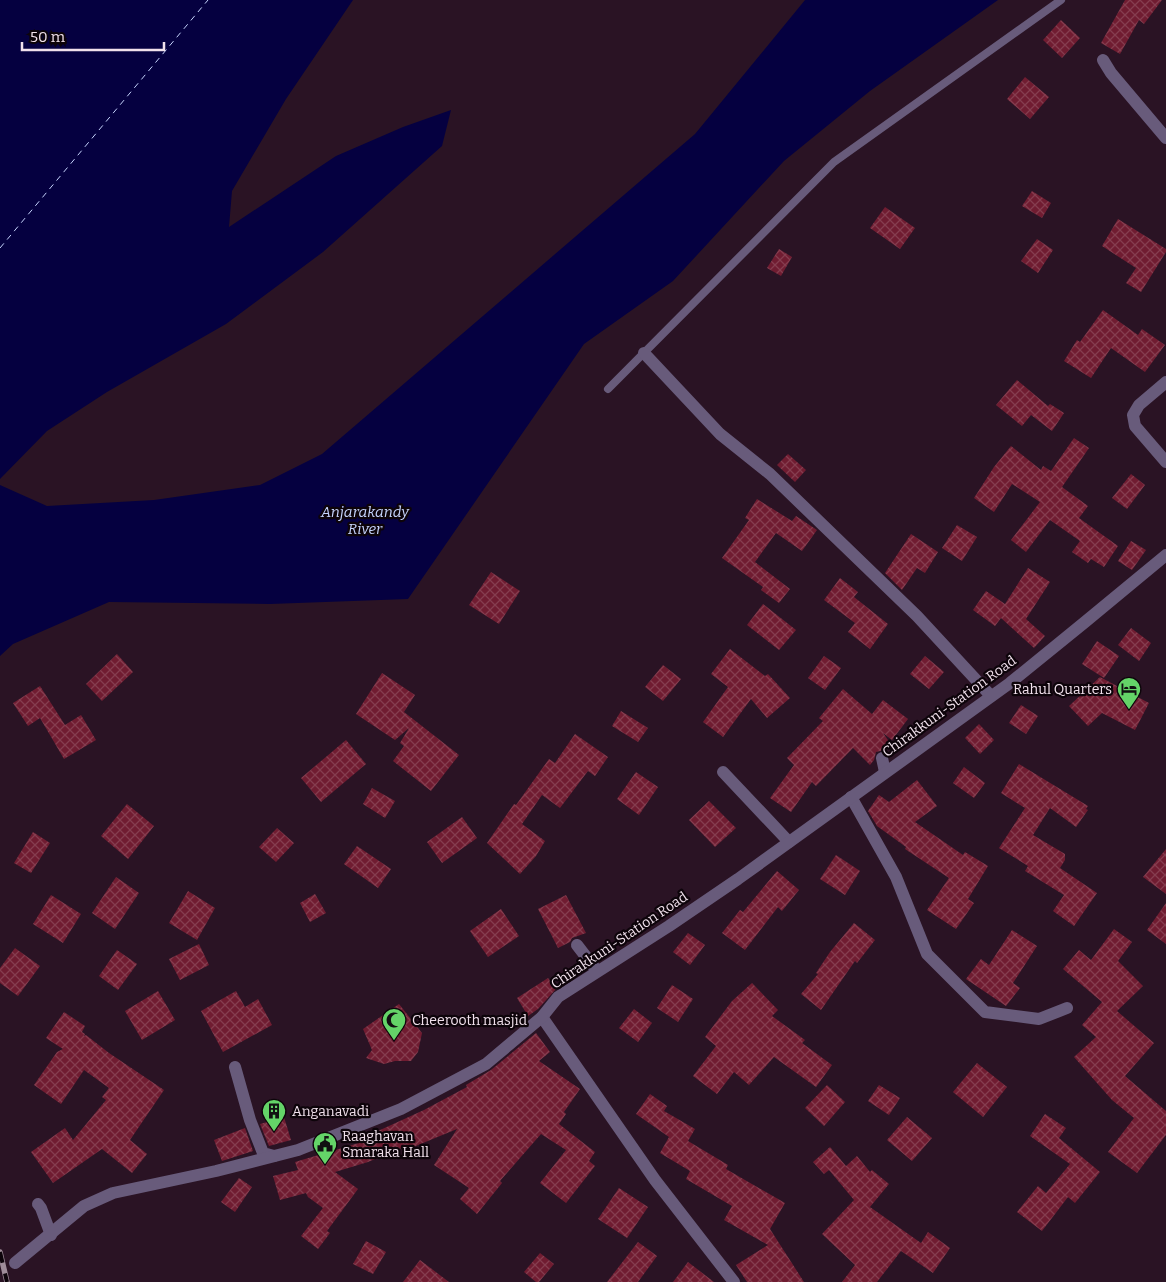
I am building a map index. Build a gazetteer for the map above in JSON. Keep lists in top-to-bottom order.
{
  "streets": {
    "street": ["Chirakkuni-Station Road"]
  },
  "water": ["Anjarakandy River"],
  "places": {
    "hotel": ["Rahul Quarters"],
    "mosque": ["Cheerooth masjid"],
    "building": ["Anganavadi"],
    "public building": ["Raaghavan Smaraka Hall"]
  },
  "scale_bar": "50 m"
}
